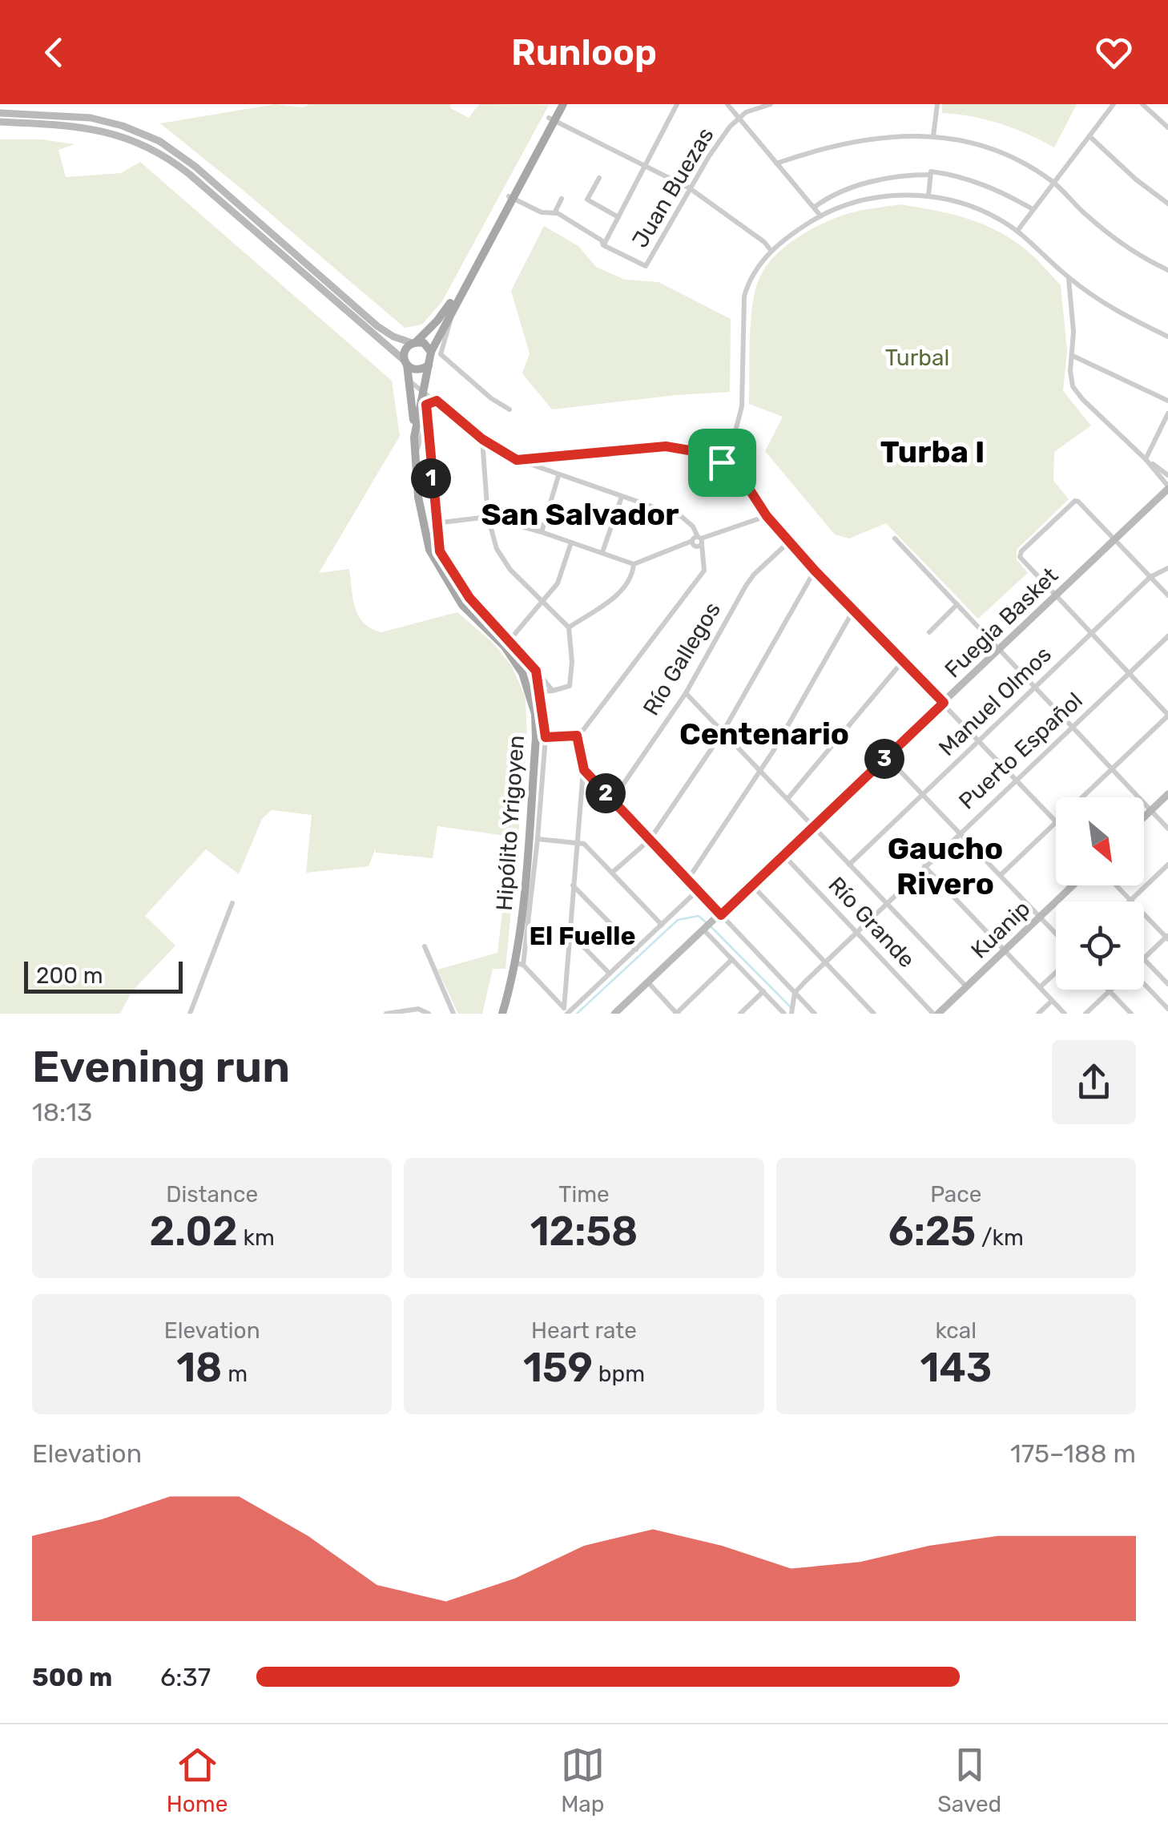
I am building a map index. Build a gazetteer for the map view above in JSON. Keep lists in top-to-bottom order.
{
  "streets": {
    "main road": ["Fuegia Basket", "Hipólito Yrigoyen", "Kuanip"],
    "street": [
      "Juan Buezas",
      "Río Gallegos",
      "Manuel Olmos",
      "Puerto Español",
      "Río Grande"
    ]
  },
  "crossings": [
    ["Fuegia Basket", "Río Grande"],
    ["Puerto Español", "Río Grande"],
    ["Río Grande", "Kuanip"]
  ],
  "districts": [
    "Turba I",
    "San Salvador",
    "Centenario",
    "Gaucho Rivero",
    "El Fuelle"
  ],
  "parks": ["Turbal"],
  "scale_bar": "200 m",
  "north": "bottom right",
  "page": {
    "header": "Runloop",
    "pins": ["1", "3", "2"],
    "scale": "200 m",
    "heading": ["Evening run", "18:13"],
    "stats": [
      ["Distance", "2.02 km"],
      ["Time", "12:58"],
      ["Pace", "6:25 /km"],
      ["Elevation", "18 m"],
      ["Heart rate", "159 bpm"],
      ["kcal", "143"]
    ],
    "chart": ["Elevation", "175–188 m"],
    "list": [
      {
        "name": "500 m",
        "note": "6:37"
      }
    ],
    "tabs": ["Home", "Map", "Saved"]
  }
}
